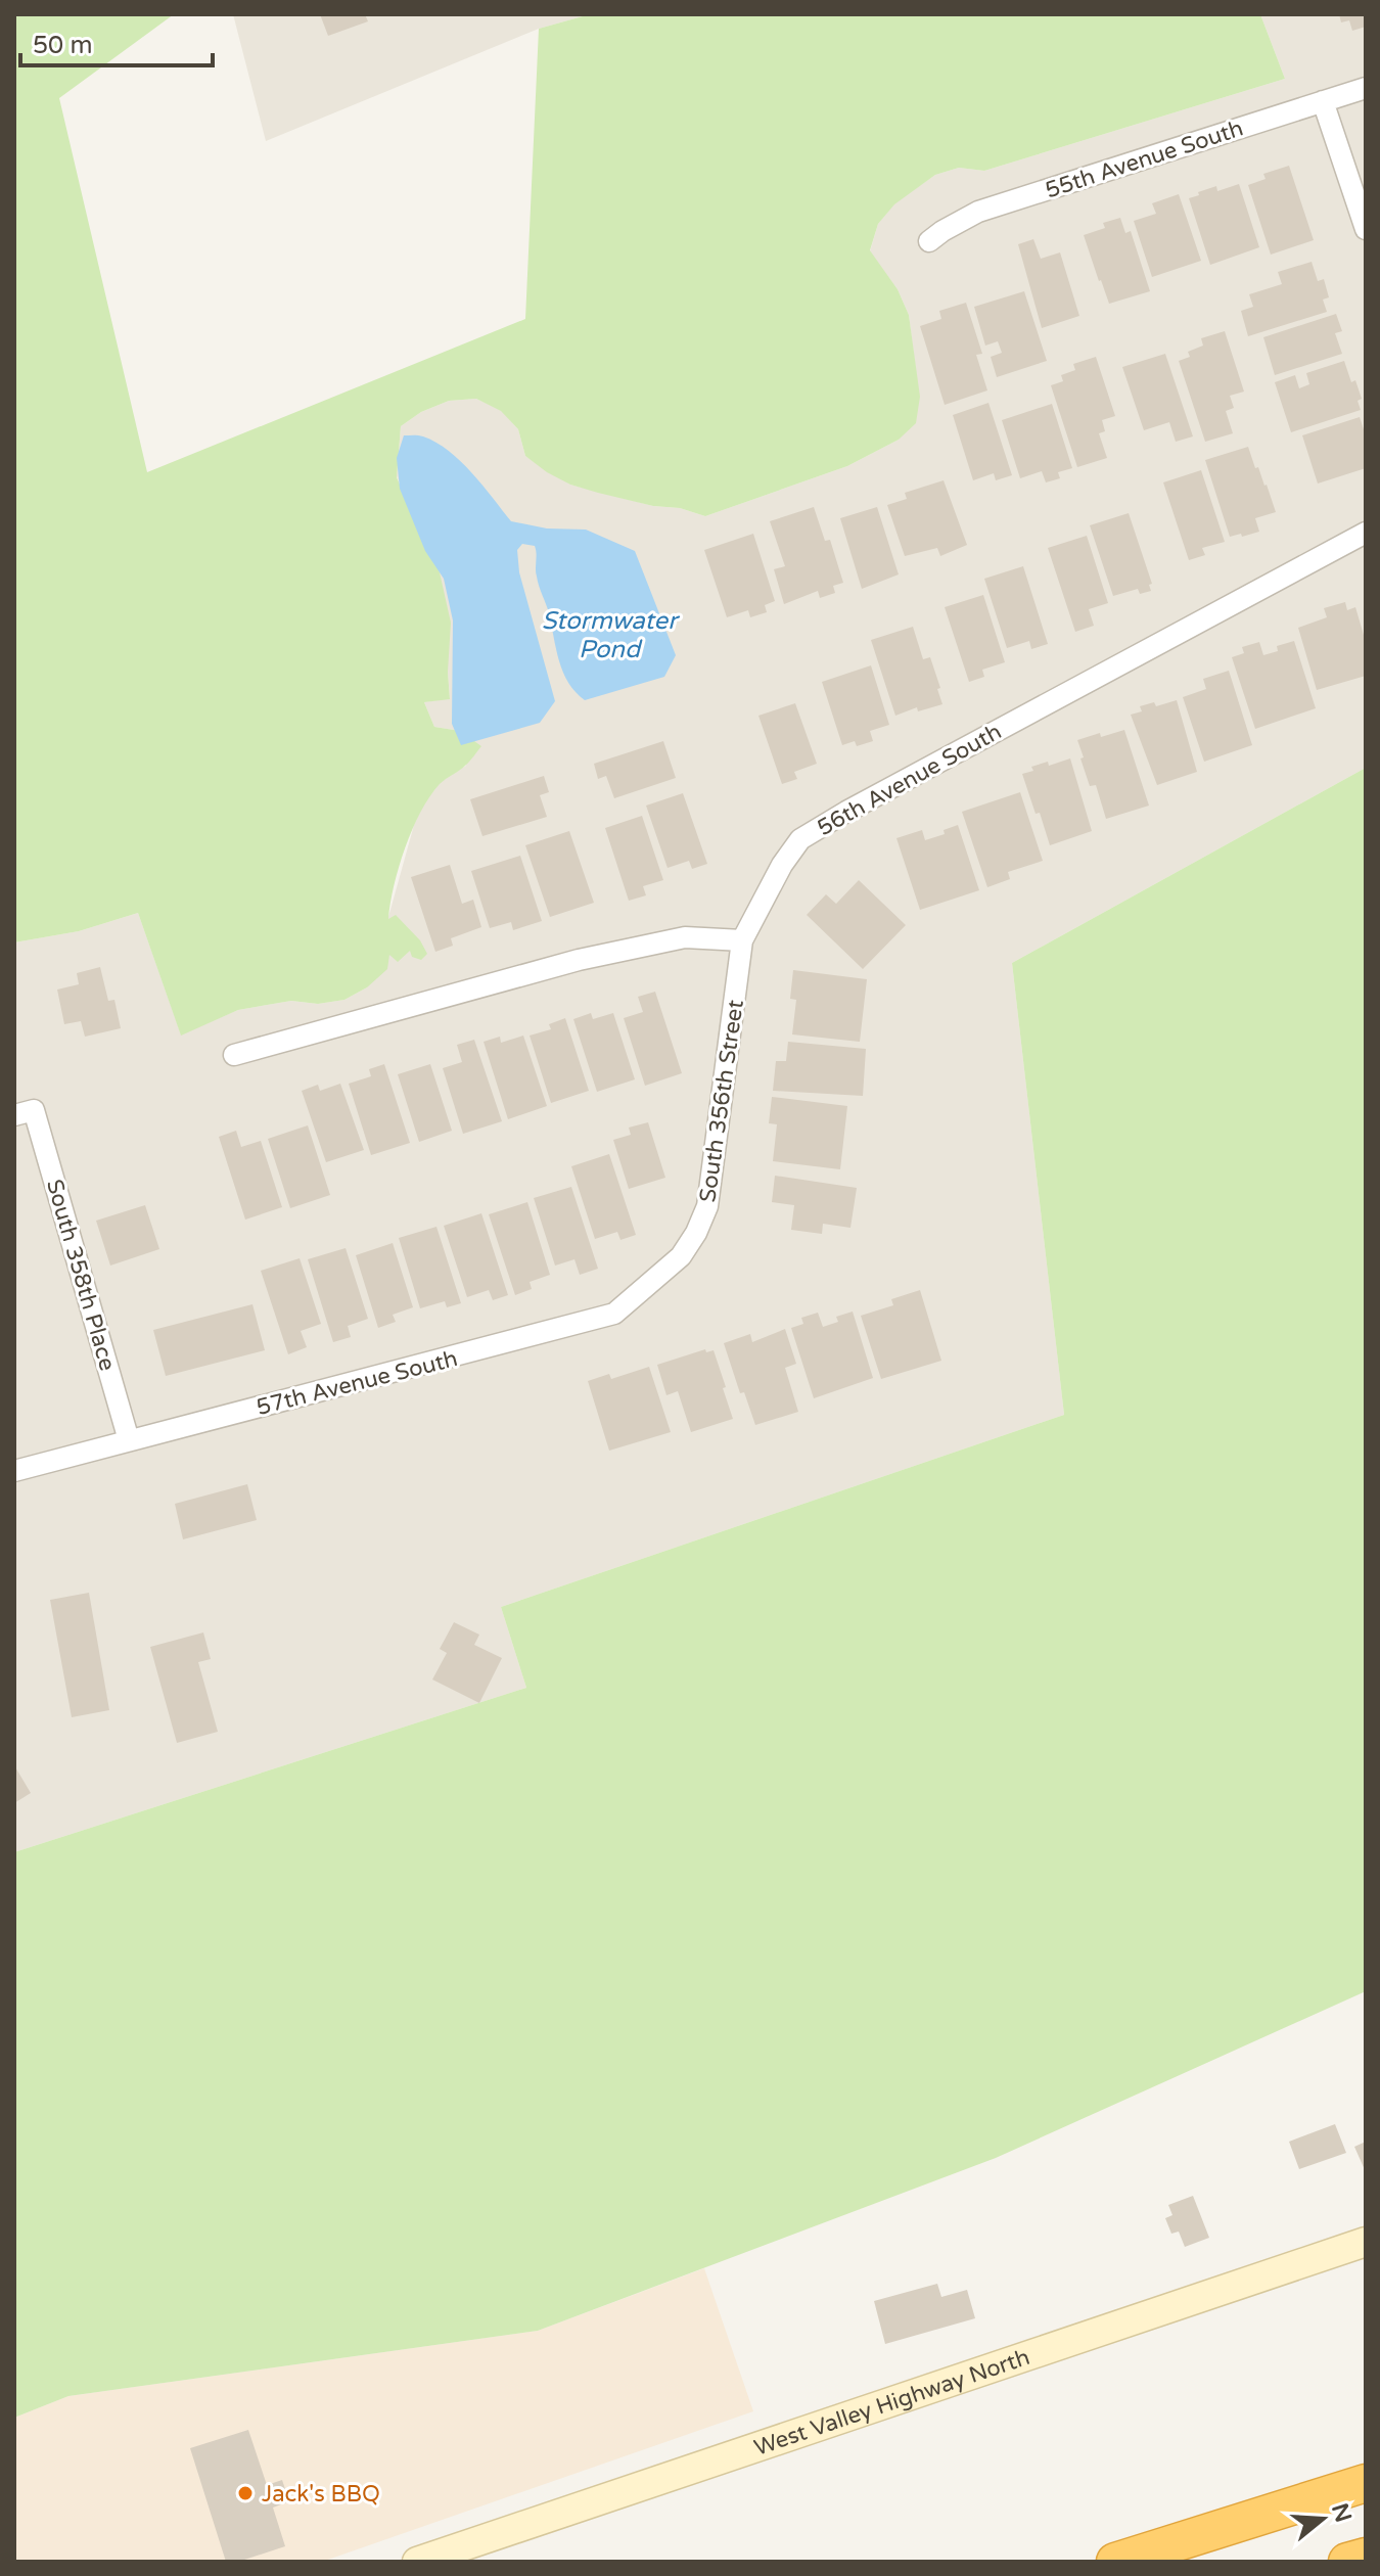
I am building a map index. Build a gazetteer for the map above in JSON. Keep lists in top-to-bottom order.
{
  "streets": {
    "main road": ["West Valley Highway North"],
    "street": [
      "55th Avenue South",
      "56th Avenue South",
      "South 356th Street",
      "South 358th Place",
      "57th Avenue South"
    ]
  },
  "crossings": [
    ["56th Avenue South", "South 356th Street"],
    ["South 356th Street", "57th Avenue South"],
    ["South 358th Place", "57th Avenue South"]
  ],
  "water": ["Stormwater Pond"],
  "places": ["Jack's BBQ"],
  "scale_bar": "50 m",
  "north": "right"
}
